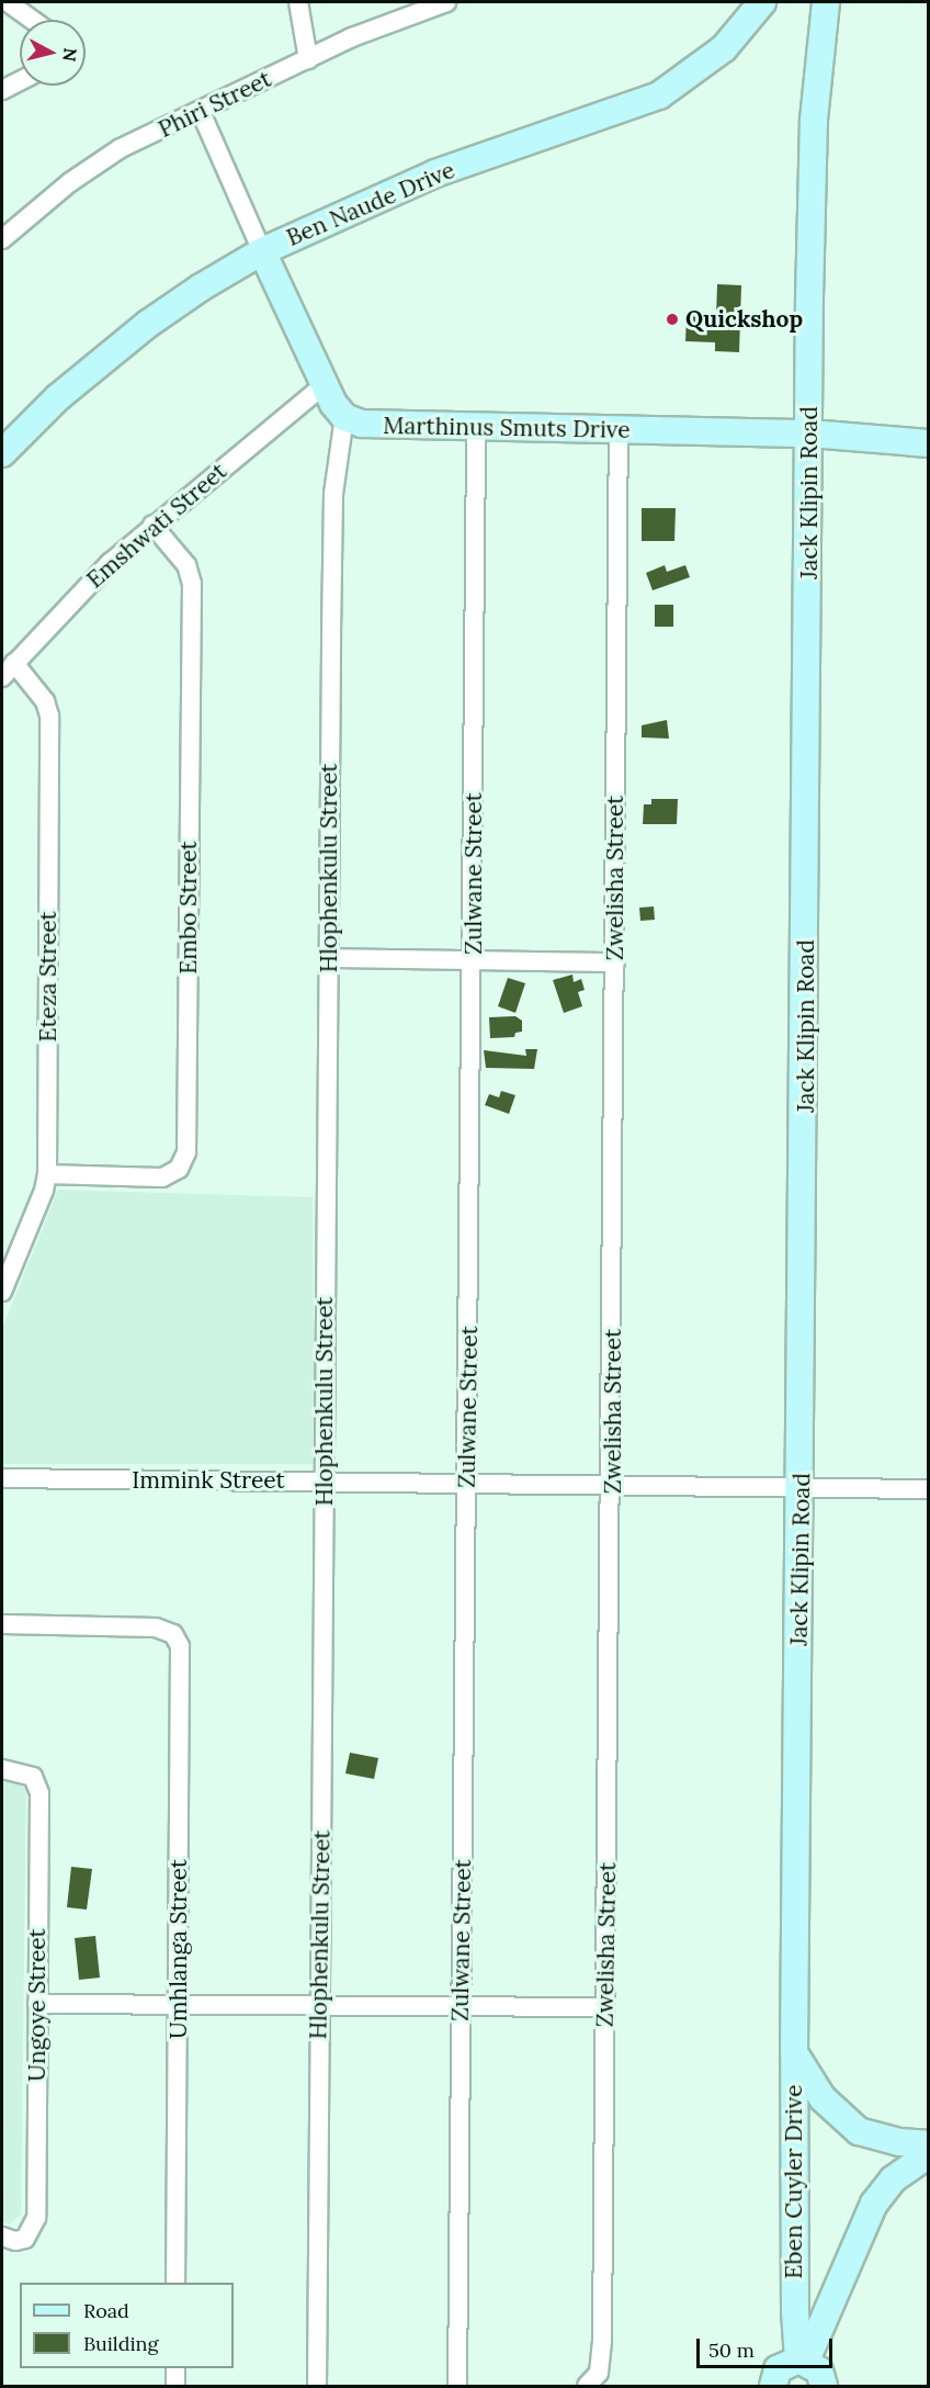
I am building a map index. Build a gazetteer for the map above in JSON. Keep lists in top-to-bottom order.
{
  "streets": {
    "street": [
      "Phiri Street",
      "Ben Naude Drive",
      "Marthinus Smuts Drive",
      "Jack Klipin Road",
      "Emshwati Street",
      "Hlophenkulu Street",
      "Zulwane Street",
      "Zwelisha Street",
      "Embo Street",
      "Eteza Street",
      "Immink Street",
      "Umhlanga Street",
      "Ungoye Street",
      "Eben Cuyler Drive"
    ]
  },
  "crossings": [
    ["Marthinus Smuts Drive", "Jack Klipin Road"],
    ["Marthinus Smuts Drive", "Hlophenkulu Street"],
    ["Marthinus Smuts Drive", "Zulwane Street"],
    ["Marthinus Smuts Drive", "Zwelisha Street"],
    ["Jack Klipin Road", "Immink Street"],
    ["Jack Klipin Road", "Eben Cuyler Drive"],
    ["Emshwati Street", "Embo Street"],
    ["Emshwati Street", "Eteza Street"],
    ["Hlophenkulu Street", "Immink Street"],
    ["Zulwane Street", "Immink Street"],
    ["Zwelisha Street", "Immink Street"],
    ["Embo Street", "Eteza Street"]
  ],
  "places": ["Quickshop"],
  "legend": ["Road", "Building"],
  "scale_bar": "50 m",
  "north": "right"
}
